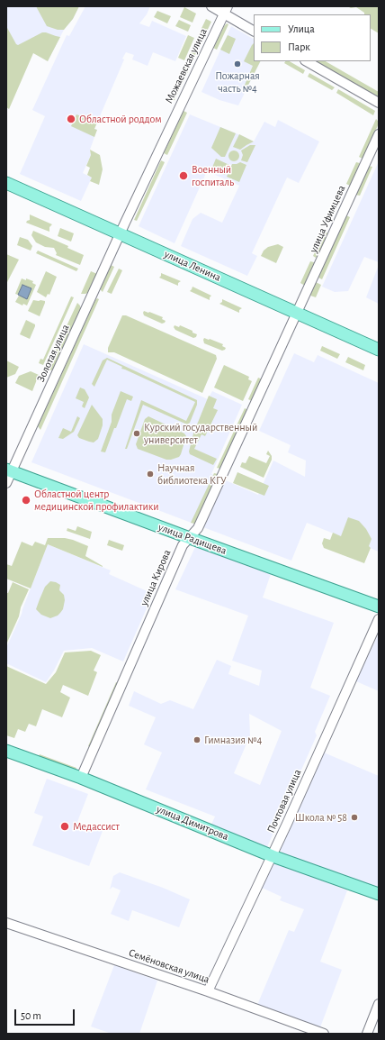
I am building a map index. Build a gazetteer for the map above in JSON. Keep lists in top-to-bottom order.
{
  "streets": {
    "main road": ["улица Ленина", "улица Радищева", "улица Димитрова"],
    "street": [
      "Можаевская улица",
      "улица Уфимцева",
      "Золотая улица",
      "улица Кирова",
      "Почтовая улица",
      "Семёновская улица"
    ]
  },
  "crossings": [
    ["Можаевская улица", "улица Ленина"],
    ["Можаевская улица", "Золотая улица"],
    ["улица Уфимцева", "улица Ленина"],
    ["улица Уфимцева", "улица Кирова"],
    ["улица Ленина", "Золотая улица"],
    ["улица Ленина", "улица Кирова"],
    ["Золотая улица", "улица Радищева"],
    ["улица Радищева", "улица Кирова"],
    ["улица Кирова", "улица Димитрова"],
    ["Почтовая улица", "улица Димитрова"],
    ["Почтовая улица", "Семёновская улица"]
  ],
  "places": [
    "Пожарная часть №4",
    "Областной роддом",
    "Военный госпиталь",
    "Курский государственный университет",
    "Научная библиотека КГУ",
    "Областной центр медицинской профилактики",
    "Гимназия №4",
    "Школа № 58",
    "Медассист"
  ],
  "legend": ["Улица", "Парк"],
  "scale_bar": "50 m"
}
